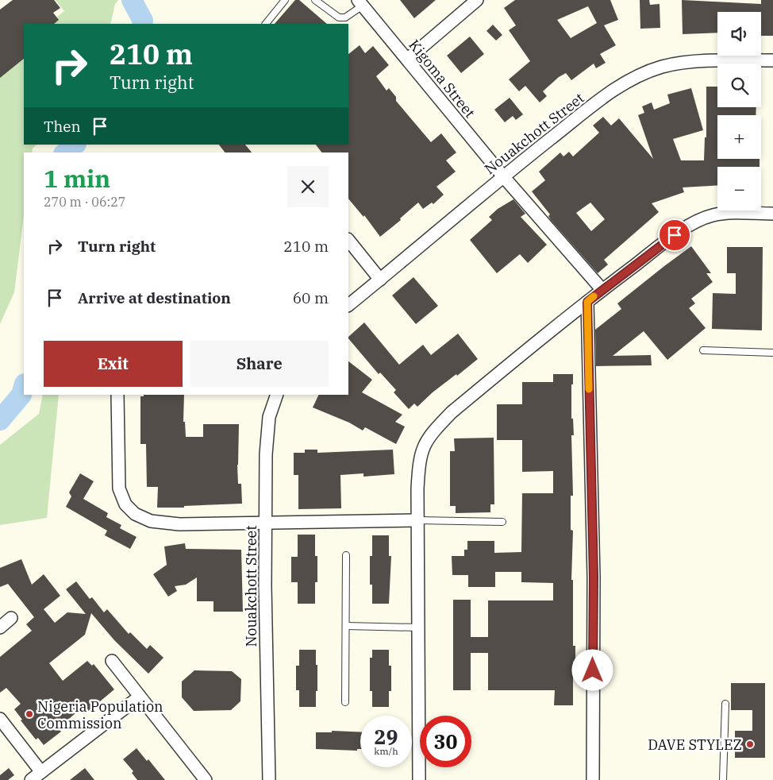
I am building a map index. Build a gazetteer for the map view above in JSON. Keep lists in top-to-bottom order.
{
  "streets": {
    "street": ["Kigoma Street", "Nouakchott Street"]
  },
  "crossings": [
    ["Kigoma Street", "Nouakchott Street"]
  ],
  "places": ["Nigeria Population Commission", "DAVE STYLEZ"],
  "page": {
    "map_buttons": ["+", "−"],
    "turn": ["210 m", "Turn right"],
    "then": "Then",
    "heading": ["1 min", "270 m · 06:27"],
    "list": [
      {
        "name": "Turn right",
        "value": "210 m"
      },
      {
        "name": "Arrive at destination",
        "value": "60 m"
      }
    ],
    "buttons": ["Exit", "Share"],
    "speed": "29 km/h",
    "limit": "30"
  }
}
